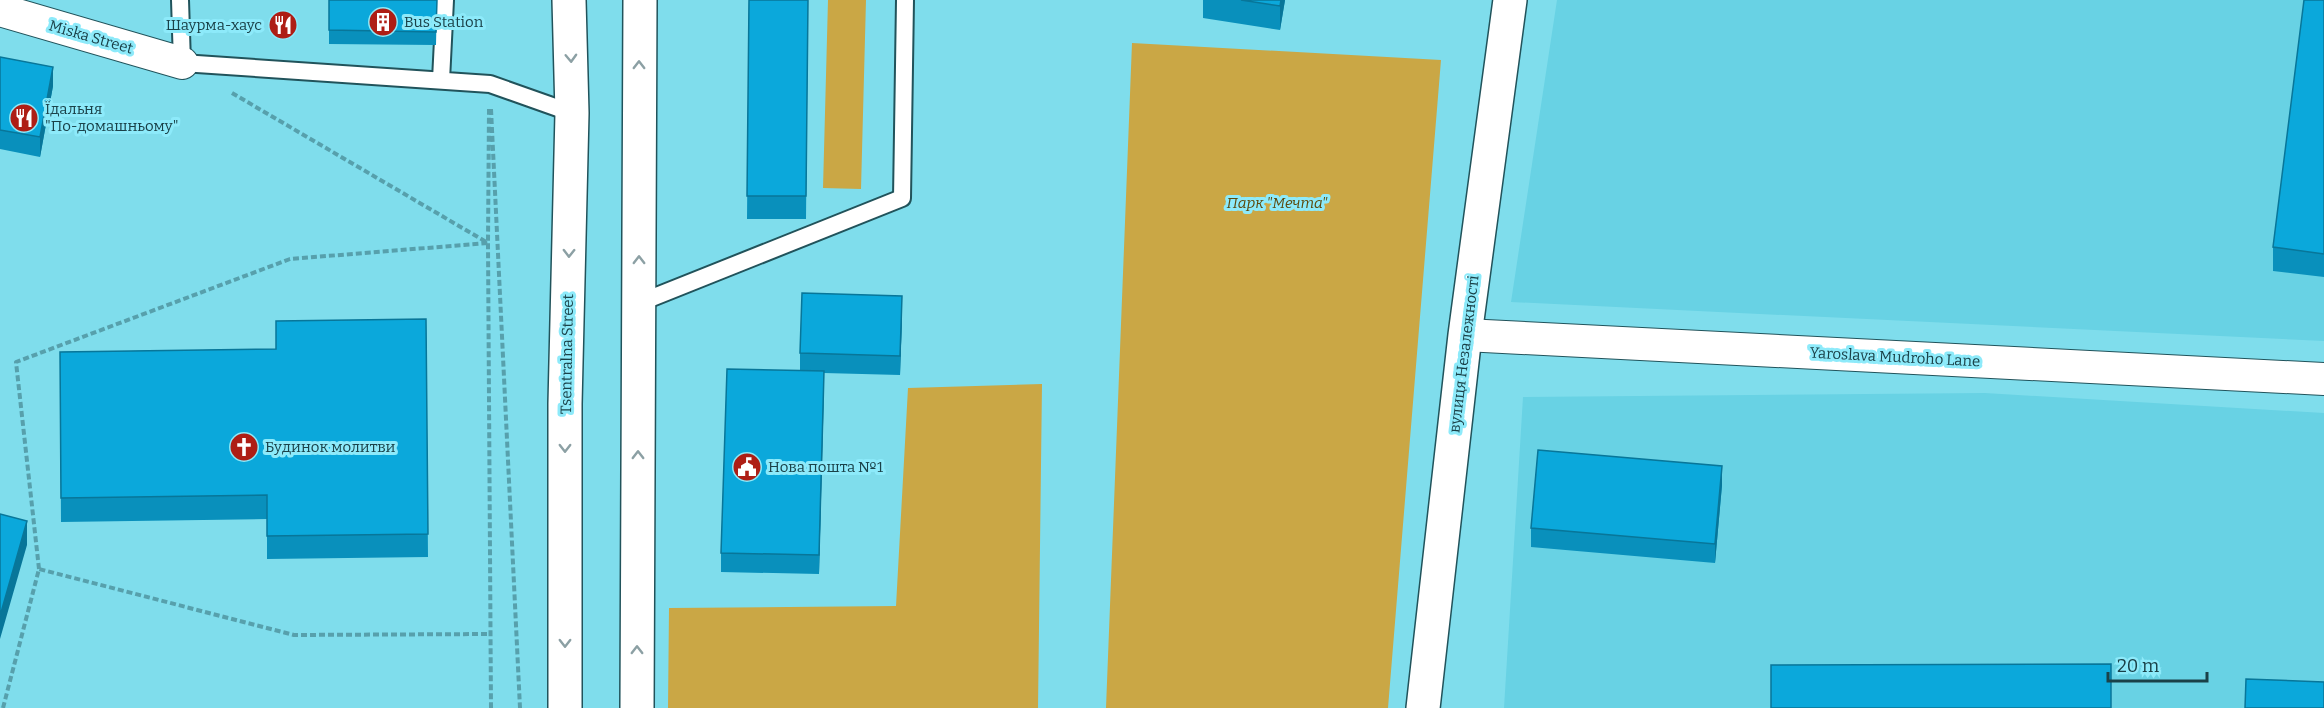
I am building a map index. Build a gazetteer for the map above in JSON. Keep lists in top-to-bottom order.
{
  "streets": {
    "street": [
      "Miska Street",
      "Tsentralna Street",
      "вулиця Незалежності",
      "Yaroslava Mudroho Lane"
    ]
  },
  "crossings": [
    ["вулиця Незалежності", "Yaroslava Mudroho Lane"]
  ],
  "parks": ["Парк \"Мечта\""],
  "places": {
    "building": ["Bus Station"],
    "restaurant": ["Шаурма-хаус", "Їдальня \"По-домашньому\""],
    "church": ["Будинок молитви"],
    "public building": ["Нова пошта №1"]
  },
  "scale_bar": "20 m"
}
